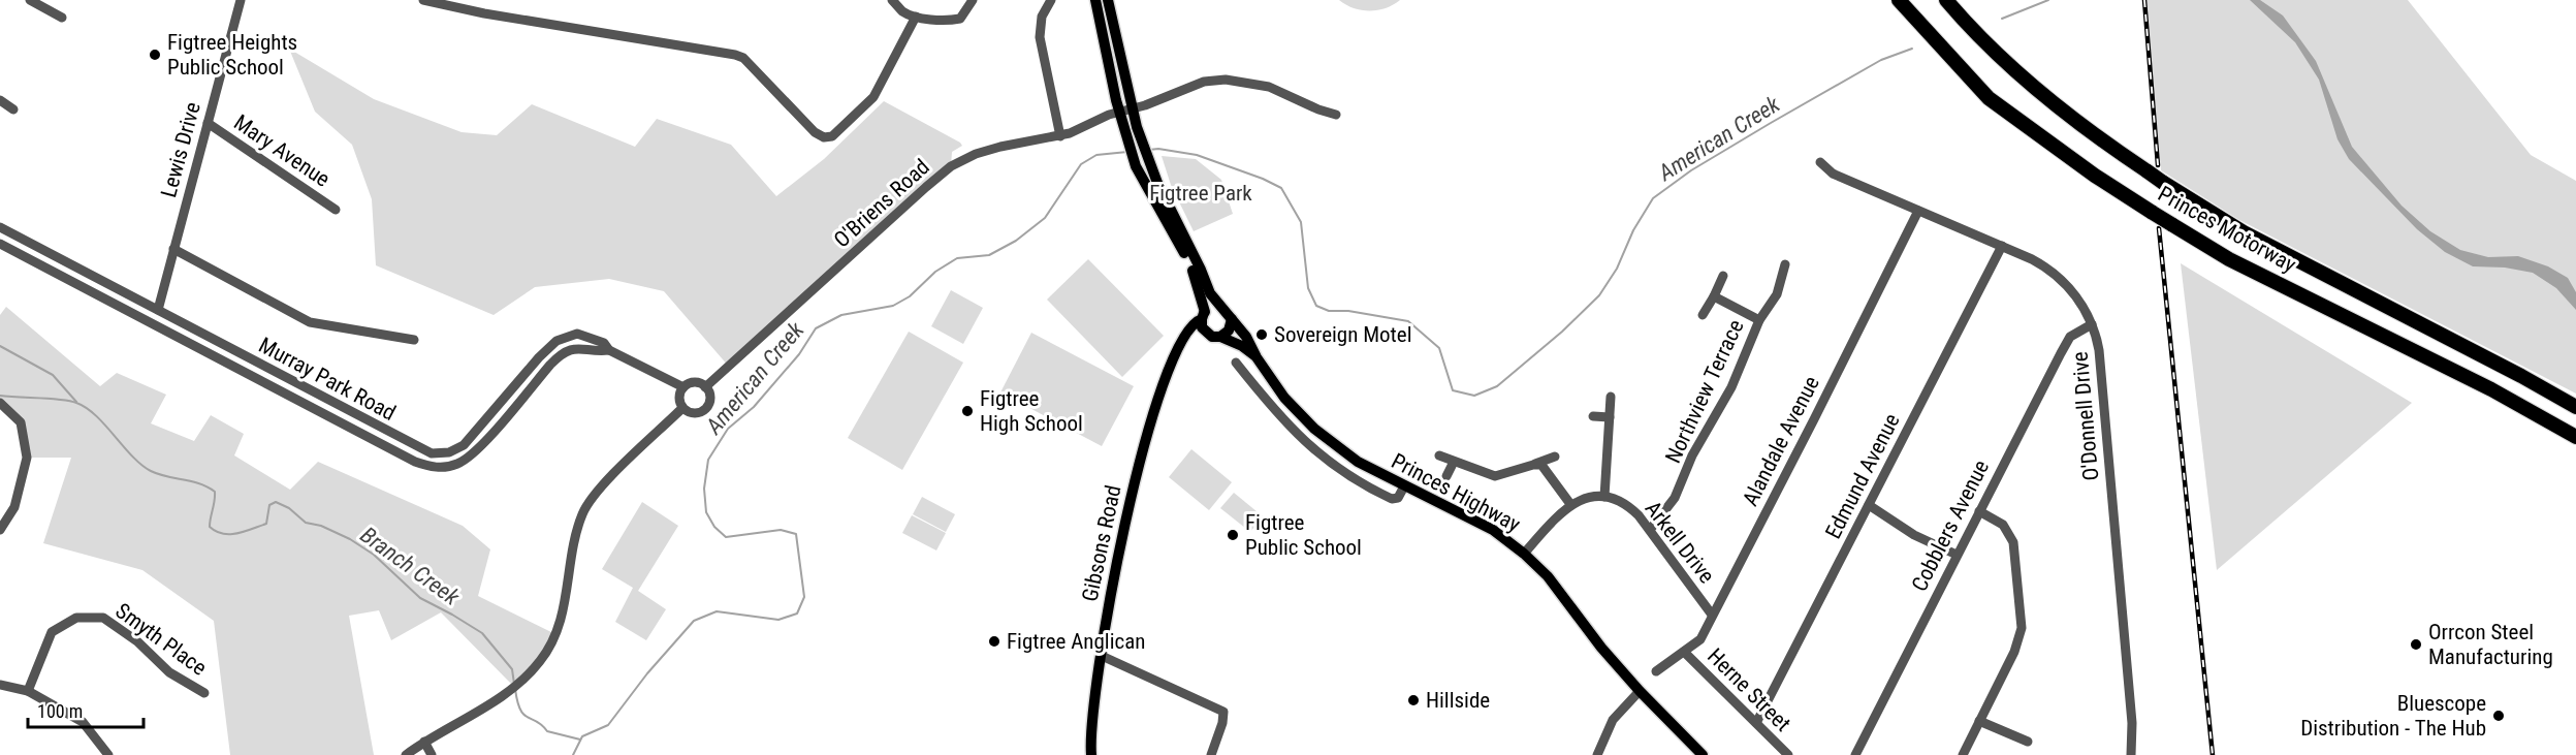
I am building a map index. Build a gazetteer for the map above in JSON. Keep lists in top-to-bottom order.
{
  "streets": {
    "highway": ["Princes Motorway"],
    "main road": ["Princes Highway", "Gibsons Road"],
    "street": [
      "Lewis Drive",
      "Mary Avenue",
      "O'Briens Road",
      "Murray Park Road",
      "Northview Terrace",
      "O'Donnell Drive",
      "Alandale Avenue",
      "Edmund Avenue",
      "Cobblers Avenue",
      "Arkell Drive",
      "Smyth Place",
      "Herne Street"
    ]
  },
  "crossings": [
    ["Lewis Drive", "Mary Avenue"],
    ["Lewis Drive", "Murray Park Road"],
    ["Northview Terrace", "Arkell Drive"],
    ["O'Donnell Drive", "Alandale Avenue"],
    ["O'Donnell Drive", "Edmund Avenue"],
    ["O'Donnell Drive", "Cobblers Avenue"],
    ["Alandale Avenue", "Arkell Drive"],
    ["Alandale Avenue", "Herne Street"],
    ["Edmund Avenue", "Herne Street"],
    ["Princes Highway", "Gibsons Road"]
  ],
  "water": ["American Creek", "Branch Creek"],
  "parks": ["Figtree Park"],
  "places": [
    "Figtree Heights Public School",
    "Sovereign Motel",
    "Figtree High School",
    "Figtree Public School",
    "Figtree Anglican",
    "Orrcon Steel Manufacturing",
    "Hillside",
    "Bluescope Distribution - The Hub"
  ],
  "scale_bar": "100 m"
}
